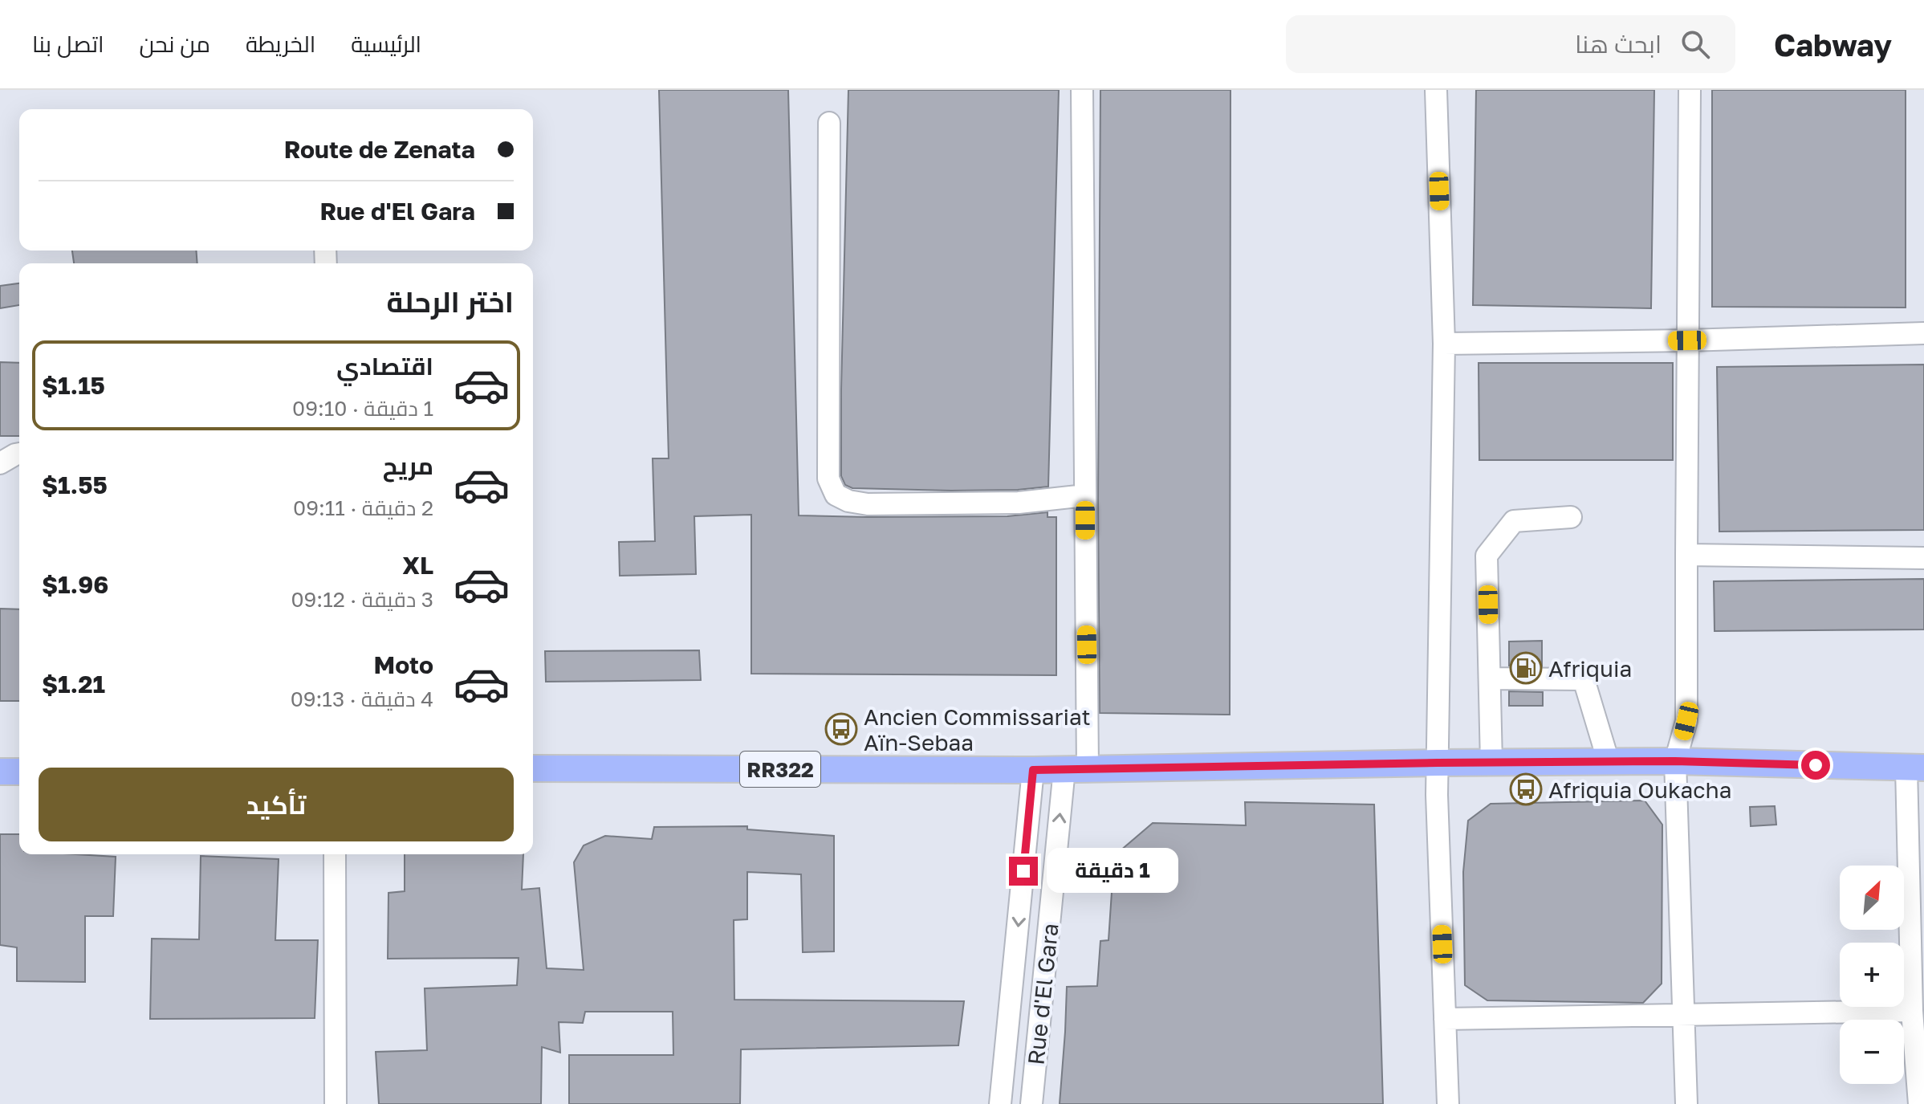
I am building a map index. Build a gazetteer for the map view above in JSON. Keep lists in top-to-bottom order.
{
  "streets": {
    "main road": ["RR322"],
    "street": ["Rue d'El Gara"]
  },
  "crossings": [
    ["RR322", "Rue d'El Gara"]
  ],
  "places": {
    "fuel station": ["Afriquia"],
    "bus stop": ["Ancien Commissariat Aïn-Sebaa", "Afriquia Oukacha"]
  },
  "north": "top right",
  "page": {
    "header": "Cabway",
    "search": "ابحث هنا",
    "nav": [
      "الرئيسية",
      "الخريطة",
      "من نحن",
      "اتصل بنا"
    ],
    "banner": ["Route de Zenata", "Rue d'El Gara"],
    "heading": "اختر الرحلة",
    "list": [
      {
        "name": "اقتصادي",
        "note": "1 دقيقة · 09:10",
        "value": "$1.15"
      },
      {
        "name": "مريح",
        "note": "2 دقيقة · 09:11",
        "value": "$1.55"
      },
      {
        "name": "XL",
        "note": "3 دقيقة · 09:12",
        "value": "$1.96"
      },
      {
        "name": "Moto",
        "note": "4 دقيقة · 09:13",
        "value": "$1.21"
      }
    ],
    "buttons": "تأكيد",
    "bubble": "1 دقيقة",
    "map_buttons": ["+", "−"]
  }
}
